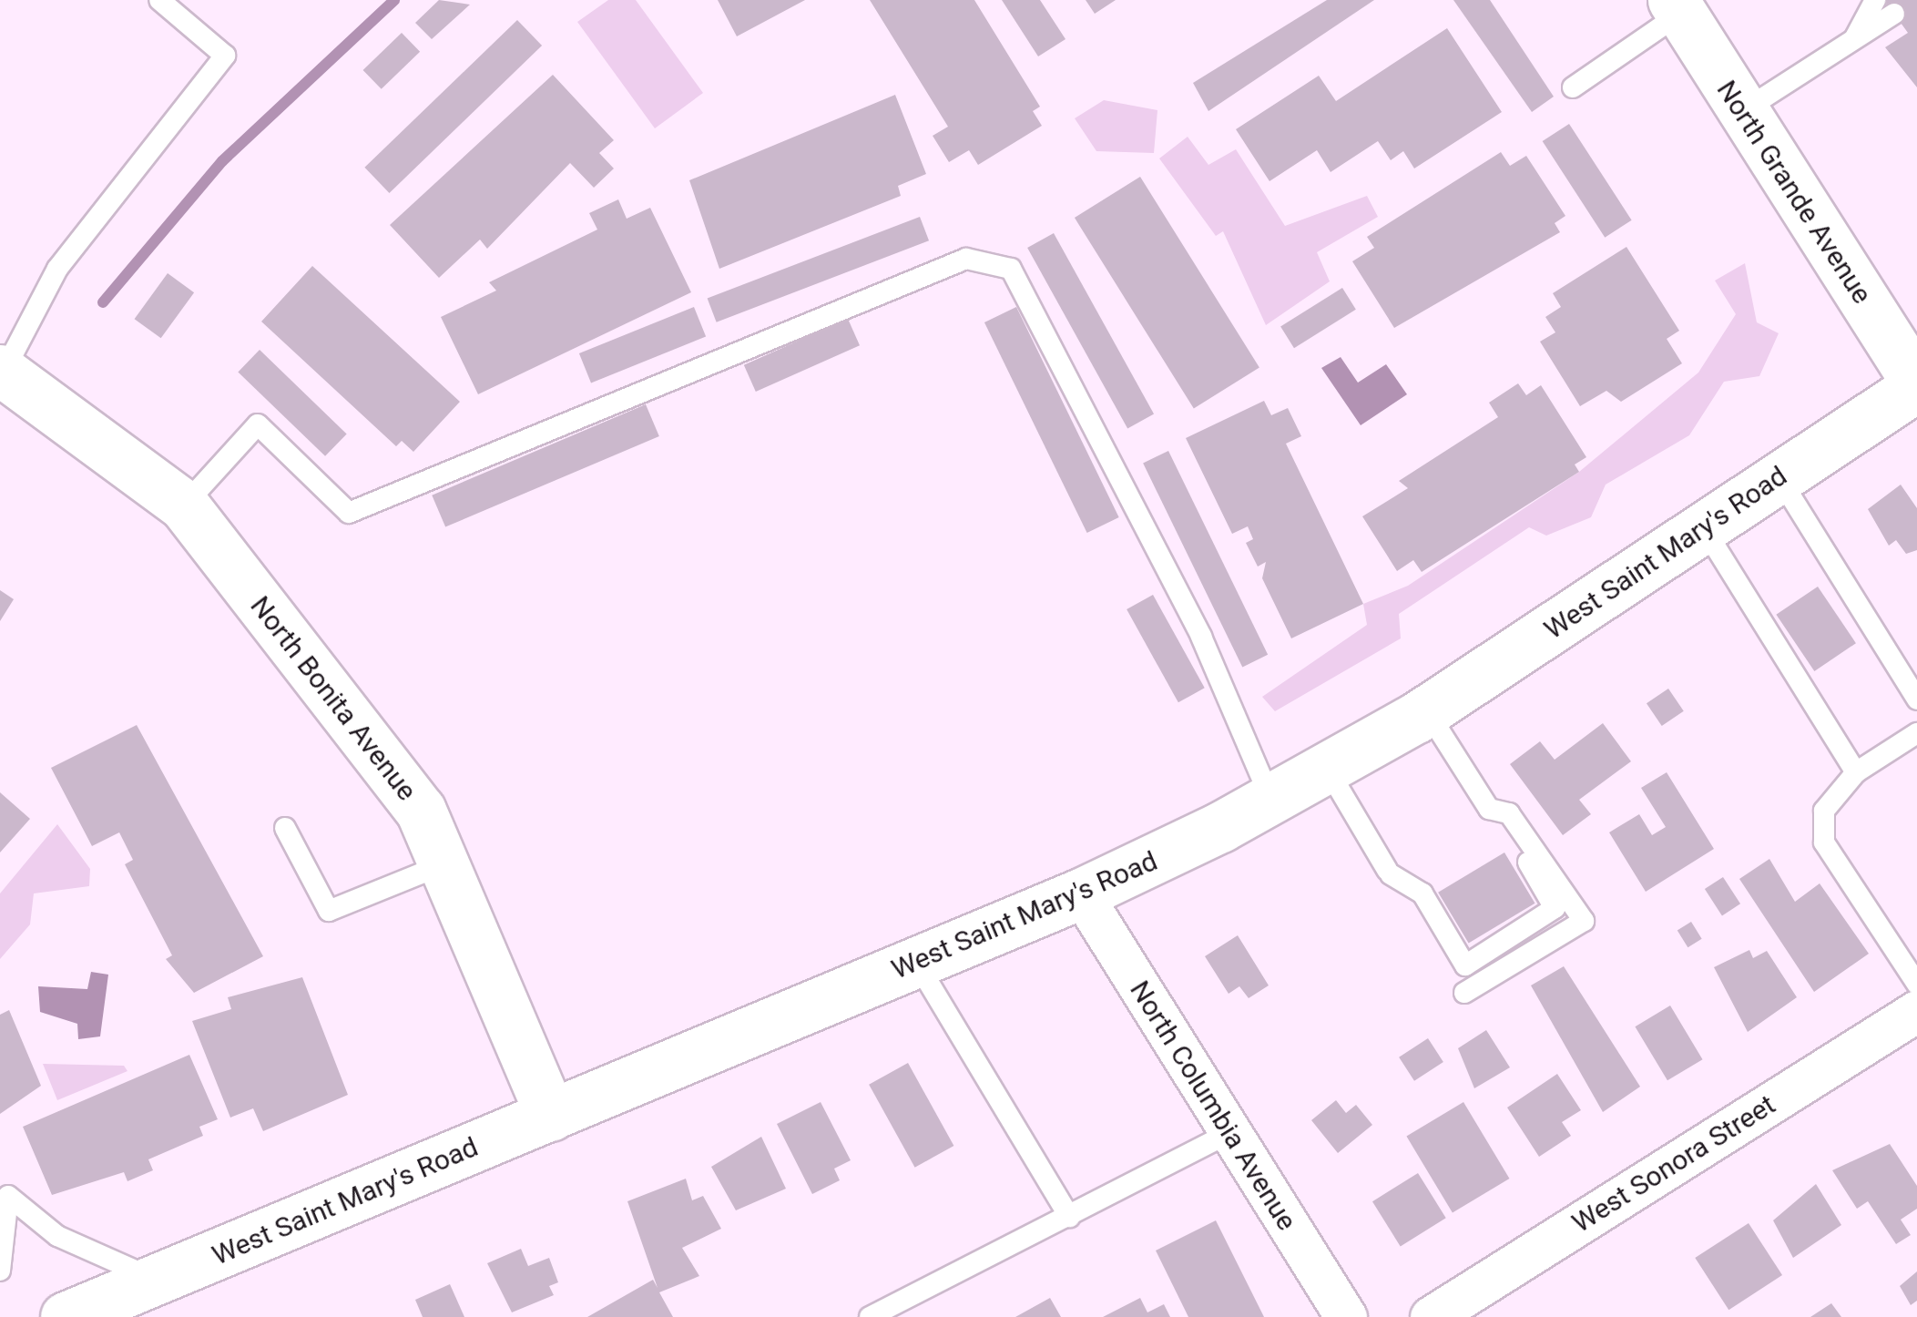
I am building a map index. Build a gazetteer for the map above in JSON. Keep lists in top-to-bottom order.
{
  "streets": {
    "main road": ["North Grande Avenue", "West Saint Mary's Road", "North Bonita Avenue"],
    "street": ["North Columbia Avenue", "West Sonora Street"]
  },
  "crossings": [
    ["North Grande Avenue", "West Saint Mary's Road"],
    ["West Saint Mary's Road", "North Bonita Avenue"],
    ["West Saint Mary's Road", "North Columbia Avenue"]
  ]
}
